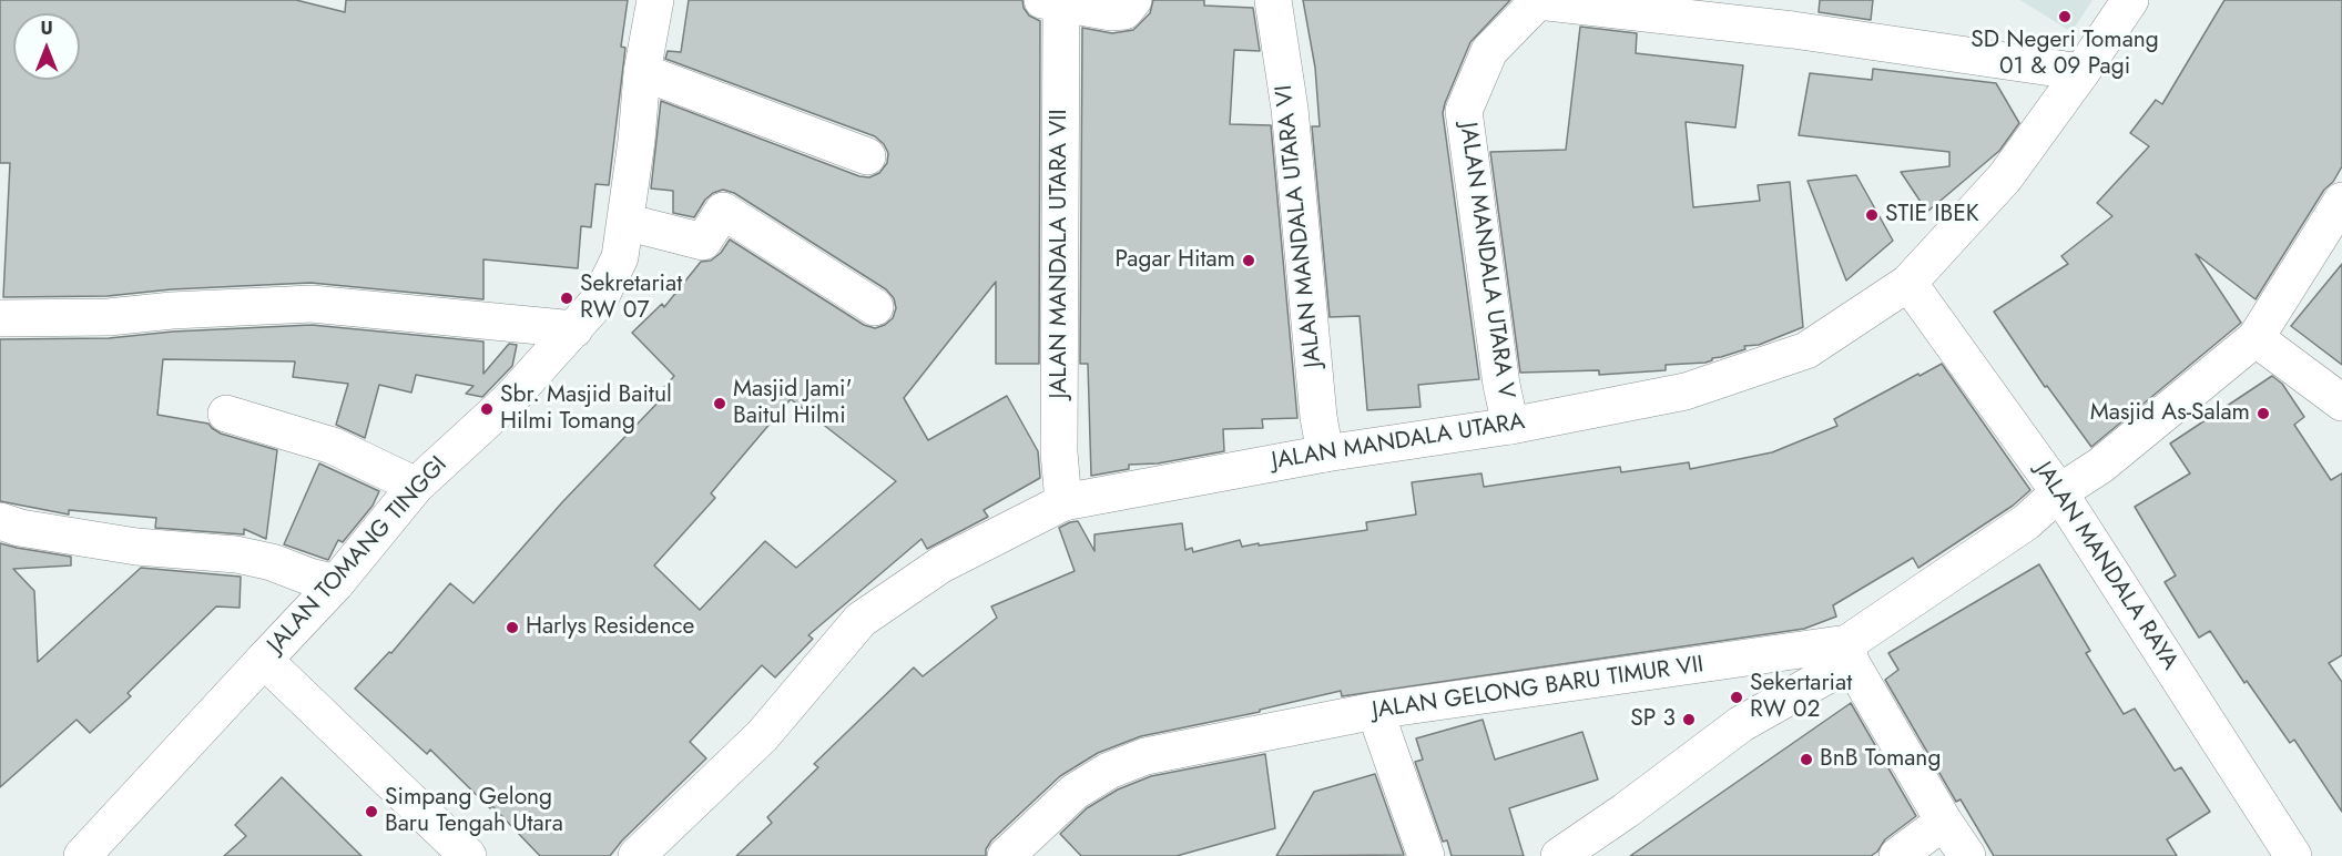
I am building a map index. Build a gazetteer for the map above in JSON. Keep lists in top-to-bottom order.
{
  "streets": {
    "street": [
      "JALAN MANDALA UTARA VI",
      "JALAN MANDALA UTARA VII",
      "JALAN MANDALA UTARA V",
      "JALAN MANDALA UTARA",
      "JALAN TOMANG TINGGI",
      "JALAN MANDALA RAYA",
      "JALAN GELONG BARU TIMUR VII"
    ]
  },
  "crossings": [
    ["JALAN MANDALA UTARA VI", "JALAN MANDALA UTARA"],
    ["JALAN MANDALA UTARA VII", "JALAN MANDALA UTARA"],
    ["JALAN MANDALA UTARA V", "JALAN MANDALA UTARA"],
    ["JALAN MANDALA UTARA", "JALAN MANDALA RAYA"],
    ["JALAN MANDALA RAYA", "JALAN GELONG BARU TIMUR VII"]
  ],
  "places": [
    "SD Negeri Tomang 01 & 09 Pagi",
    "STIE IBEK",
    "Pagar Hitam",
    "Sekretariat RW 07",
    "Masjid Jami' Baitul Hilmi",
    "Sbr. Masjid Baitul Hilmi Tomang",
    "Masjid As-Salam",
    "Harlys Residence",
    "Sekertariat RW 02",
    "SP 3",
    "BnB Tomang",
    "Simpang Gelong Baru Tengah Utara"
  ],
  "north": "top"
}
